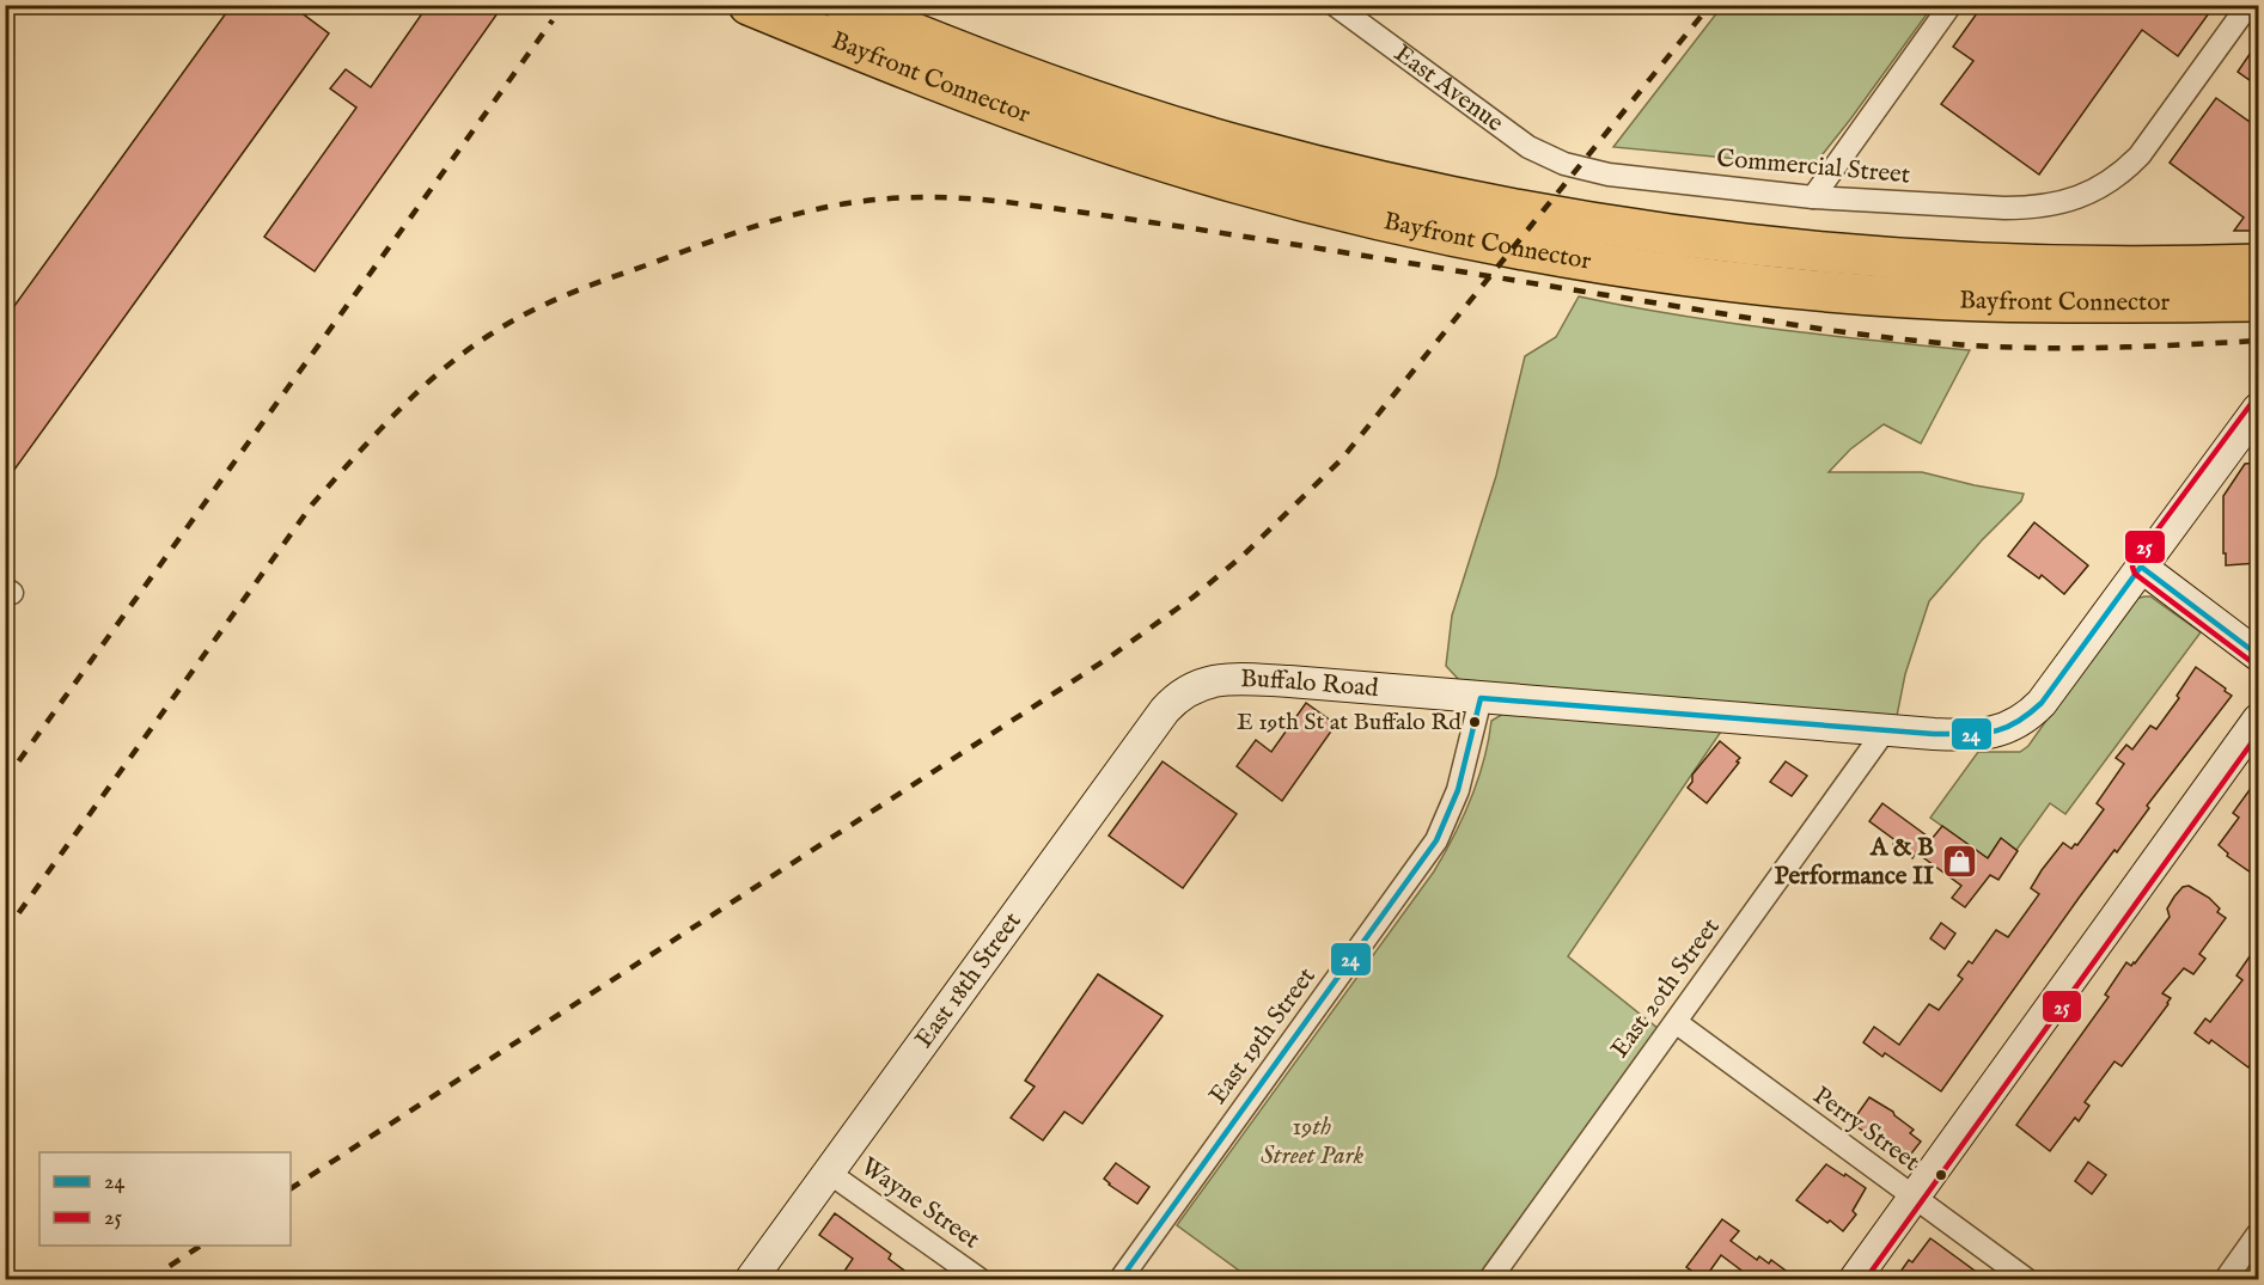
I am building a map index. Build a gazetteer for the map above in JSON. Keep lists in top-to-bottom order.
{
  "streets": {
    "highway": ["Bayfront Connector"],
    "main road": ["Buffalo Road", "East 18th Street"],
    "street": [
      "East Avenue",
      "Commercial Street",
      "East 20th Street",
      "East 19th Street",
      "Perry Street",
      "Wayne Street"
    ]
  },
  "crossings": [
    ["East Avenue", "Commercial Street"],
    ["Buffalo Road", "East 18th Street"],
    ["Buffalo Road", "East 20th Street"],
    ["Buffalo Road", "East 19th Street"],
    ["East 18th Street", "Wayne Street"],
    ["East 20th Street", "Perry Street"]
  ],
  "parks": ["19th Street Park"],
  "places": {
    "other": ["E 19th St at Buffalo Rd"],
    "shop": ["A & B Performance II"]
  },
  "lines": ["transit line 25", "transit line 24"],
  "legend": ["24", "25"]
}
